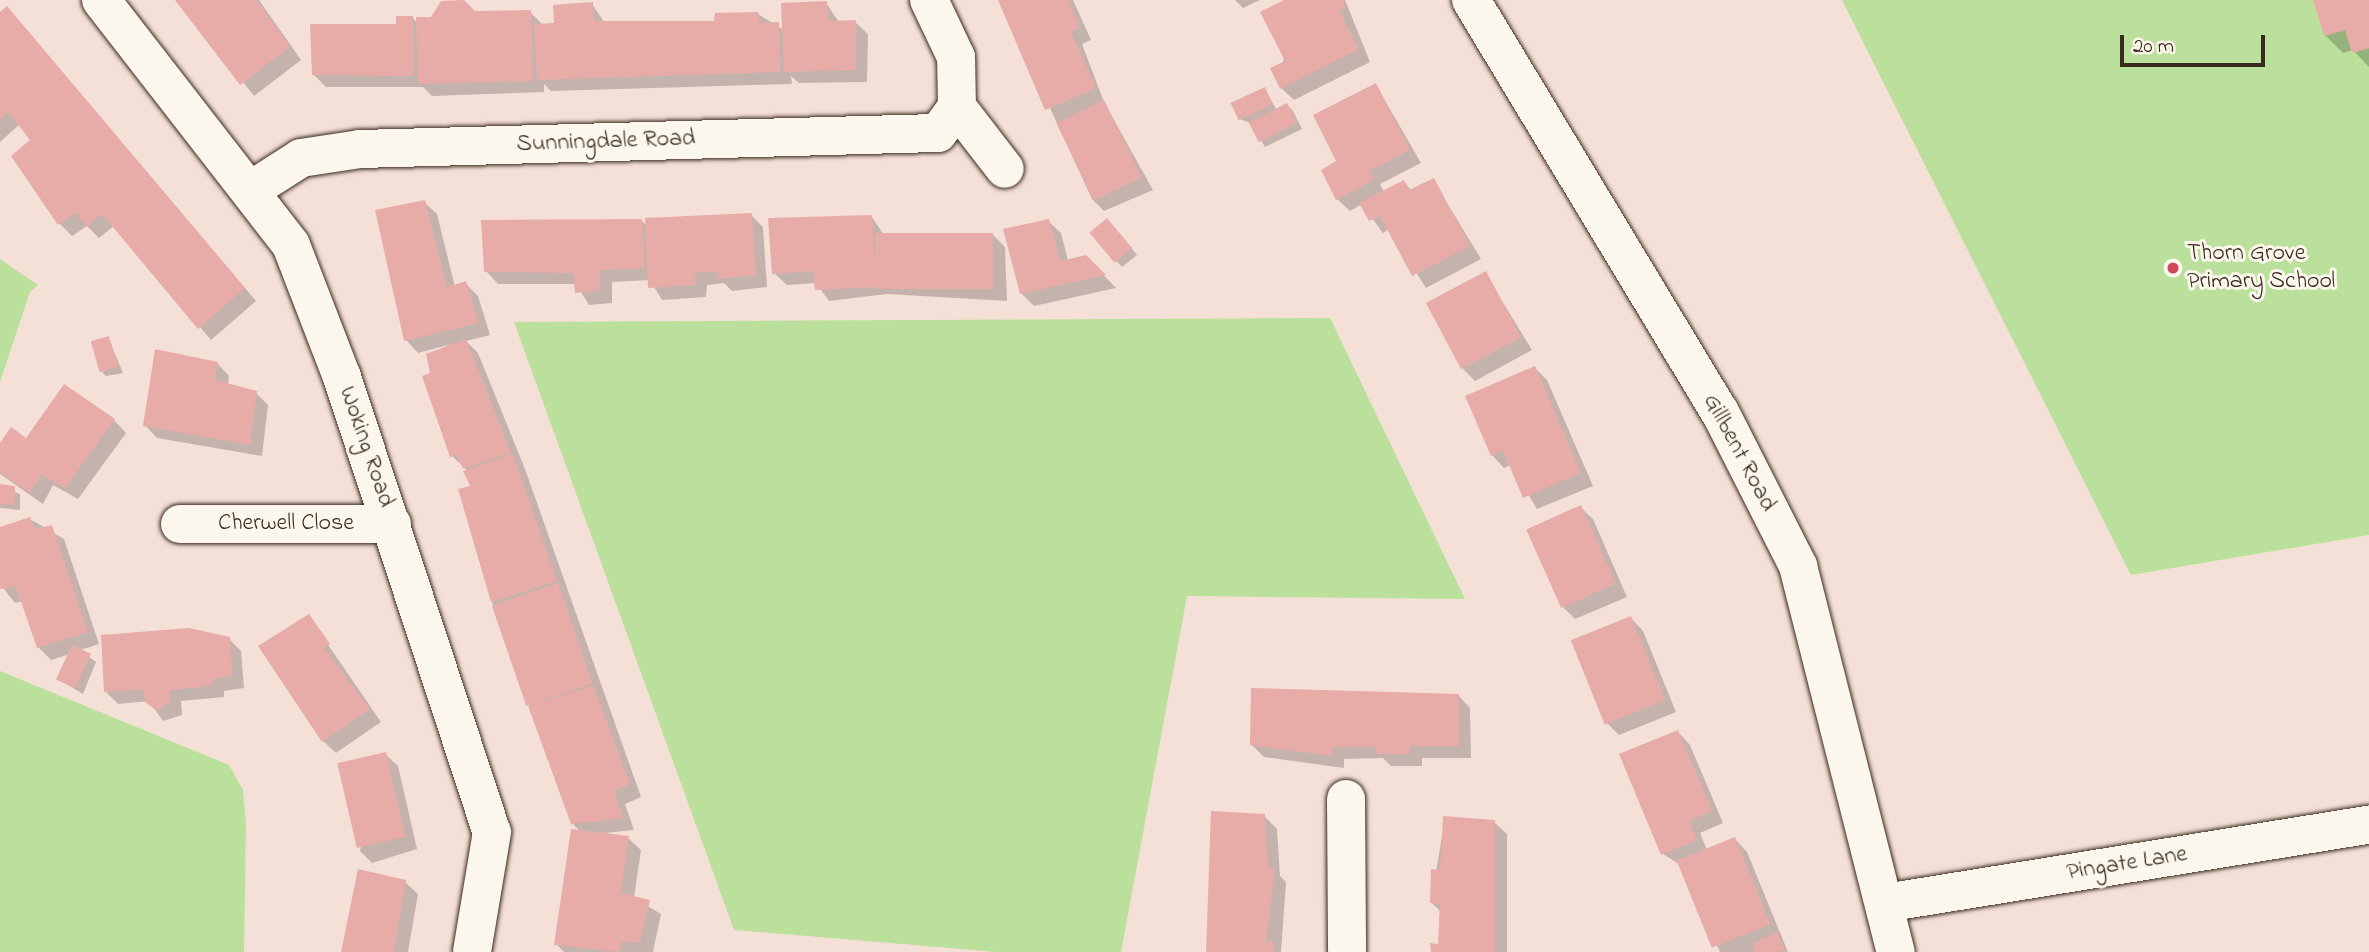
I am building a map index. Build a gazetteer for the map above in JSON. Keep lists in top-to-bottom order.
{
  "streets": {
    "street": [
      "Sunningdale Road",
      "Woking Road",
      "Gillbent Road",
      "Cherwell Close",
      "Pingate Lane"
    ]
  },
  "crossings": [
    ["Sunningdale Road", "Woking Road"],
    ["Woking Road", "Cherwell Close"],
    ["Gillbent Road", "Pingate Lane"]
  ],
  "places": ["Thorn Grove Primary School"],
  "scale_bar": "20 m"
}
